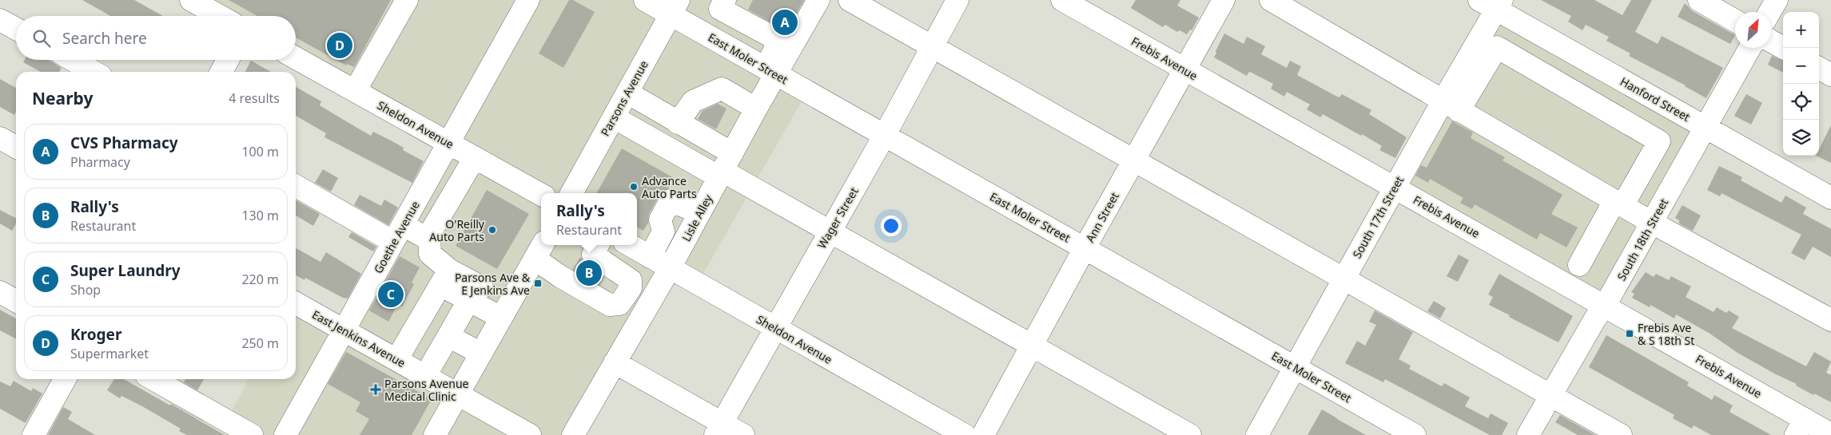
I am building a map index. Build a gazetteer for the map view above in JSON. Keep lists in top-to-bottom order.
{
  "streets": {
    "street": [
      "East Moler Street",
      "Frebis Avenue",
      "Parsons Avenue",
      "Hanford Street",
      "Sheldon Avenue",
      "Ann Street",
      "South 17th Street",
      "Lisle Alley",
      "Wager Street",
      "Goethe Avenue",
      "South 18th Street",
      "East Jenkins Avenue"
    ]
  },
  "crossings": [
    ["East Moler Street", "Parsons Avenue"],
    ["East Moler Street", "Ann Street"],
    ["East Moler Street", "South 17th Street"],
    ["East Moler Street", "Lisle Alley"],
    ["East Moler Street", "Wager Street"],
    ["Frebis Avenue", "Ann Street"],
    ["Frebis Avenue", "South 17th Street"],
    ["Frebis Avenue", "South 18th Street"],
    ["Hanford Street", "South 17th Street"],
    ["Hanford Street", "South 18th Street"],
    ["Sheldon Avenue", "Lisle Alley"],
    ["Sheldon Avenue", "Wager Street"],
    ["Sheldon Avenue", "Goethe Avenue"],
    ["Goethe Avenue", "East Jenkins Avenue"]
  ],
  "places": {
    "other": ["Advance Auto Parts", "O'Reilly Auto Parts"],
    "transit": ["Parsons Ave & E Jenkins Ave", "Frebis Ave & S 18th St"],
    "health": ["Parsons Avenue Medical Clinic"]
  },
  "north": "top right",
  "page": {
    "pins": [
      "A",
      "D",
      "B",
      "C"
    ],
    "map_buttons": ["+", "−"],
    "search": "Search here",
    "heading": ["Nearby", "4 results"],
    "list": [
      {
        "mark": "A",
        "name": "CVS Pharmacy",
        "note": "Pharmacy",
        "value": "100 m"
      },
      {
        "mark": "B",
        "name": "Rally's",
        "note": "Restaurant",
        "value": "130 m"
      },
      {
        "mark": "C",
        "name": "Super Laundry",
        "note": "Shop",
        "value": "220 m"
      },
      {
        "mark": "D",
        "name": "Kroger",
        "note": "Supermarket",
        "value": "250 m"
      }
    ],
    "popup": ["Rally's", "Restaurant"]
  }
}
